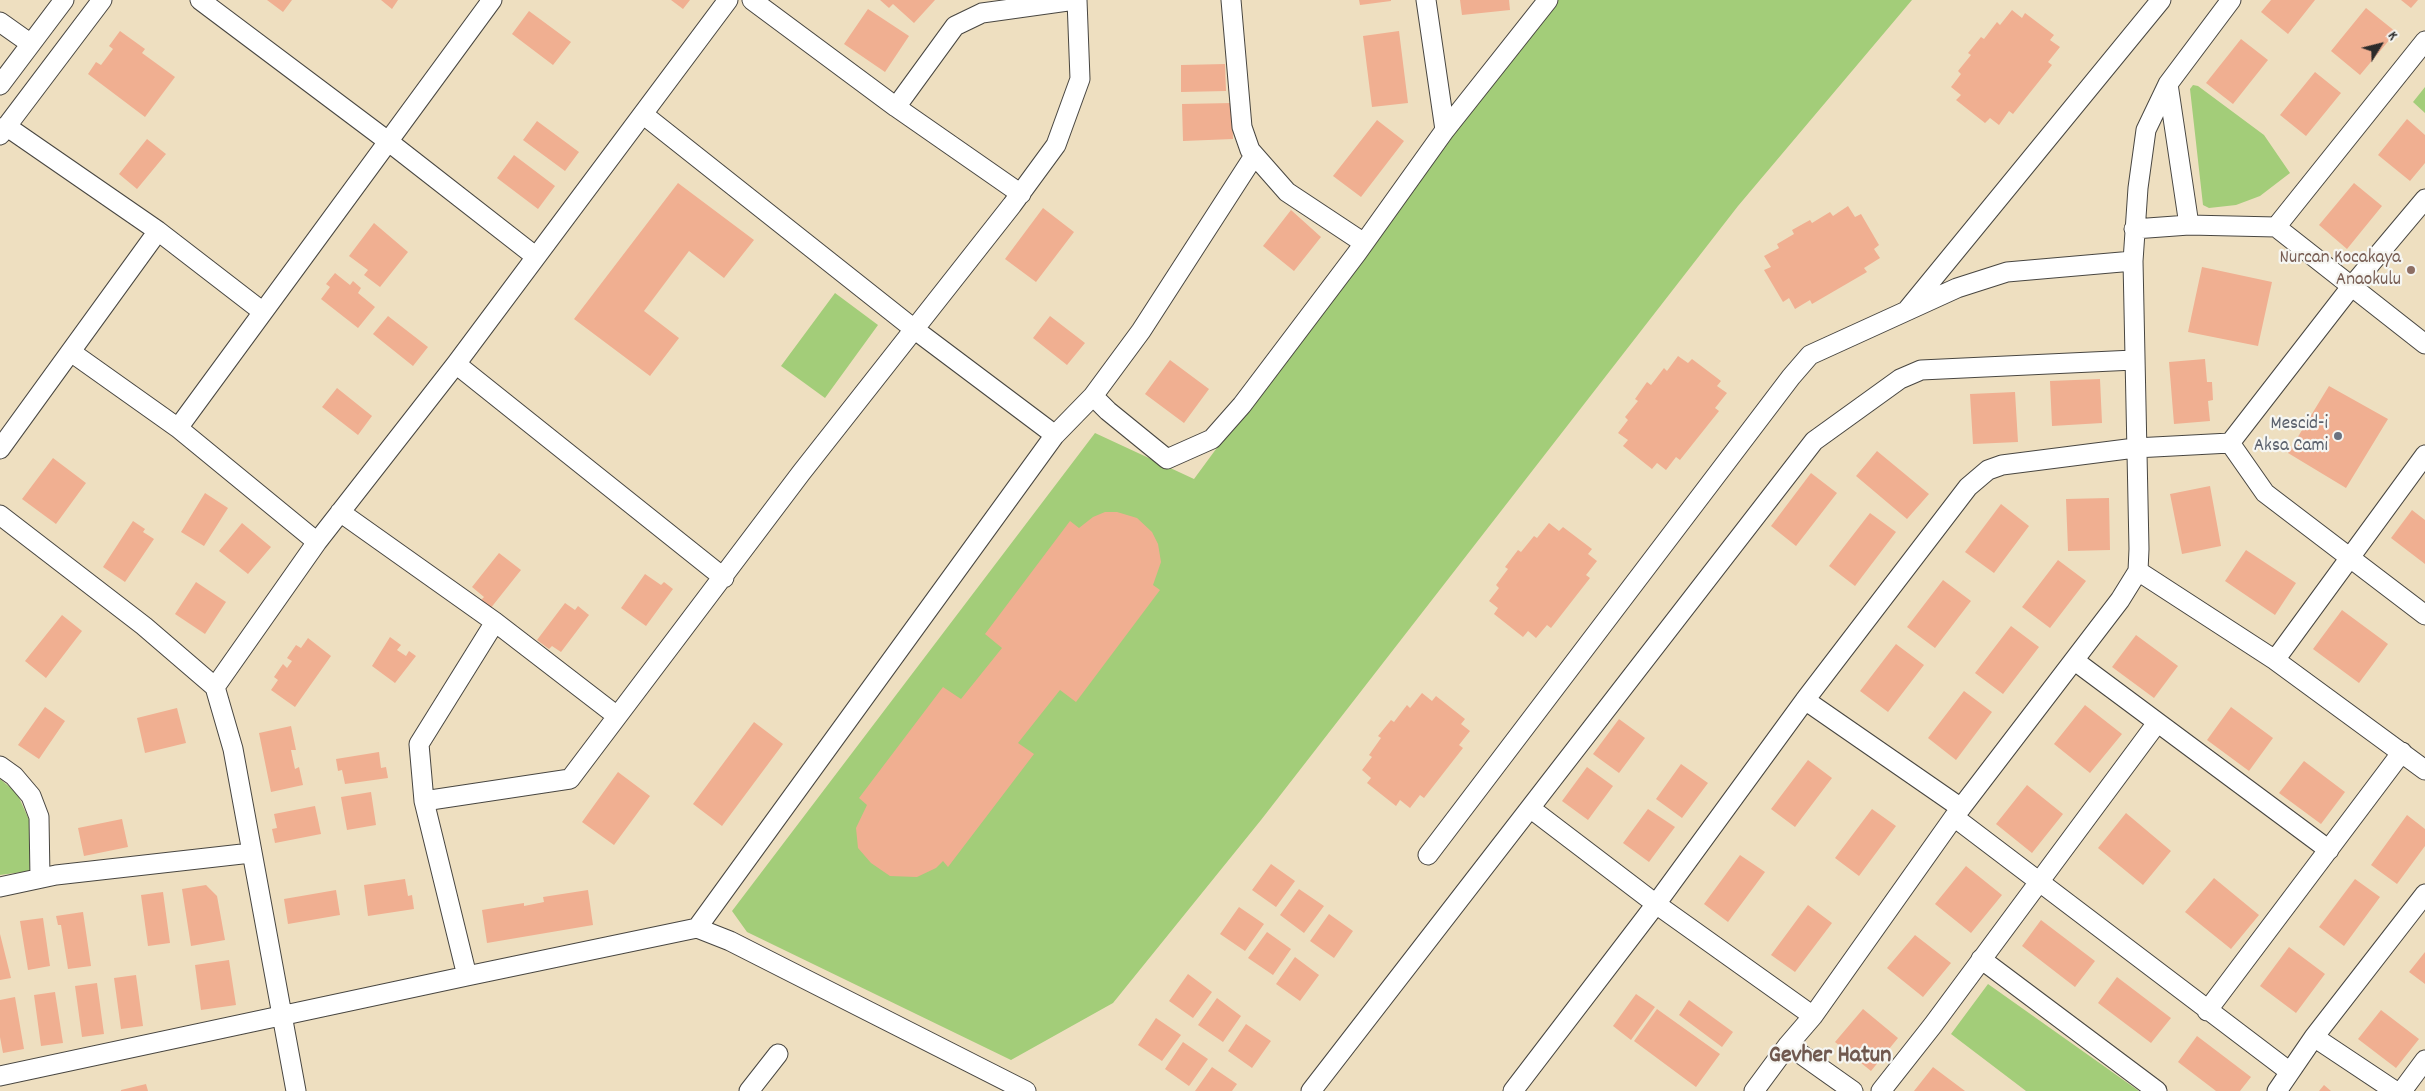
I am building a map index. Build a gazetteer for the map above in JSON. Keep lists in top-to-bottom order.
{
  "districts": ["Gevher Hatun"],
  "places": ["Nurcan Kocakaya Anaokulu", "Mescid-i Aksa Cami"],
  "north": "top right"
}
